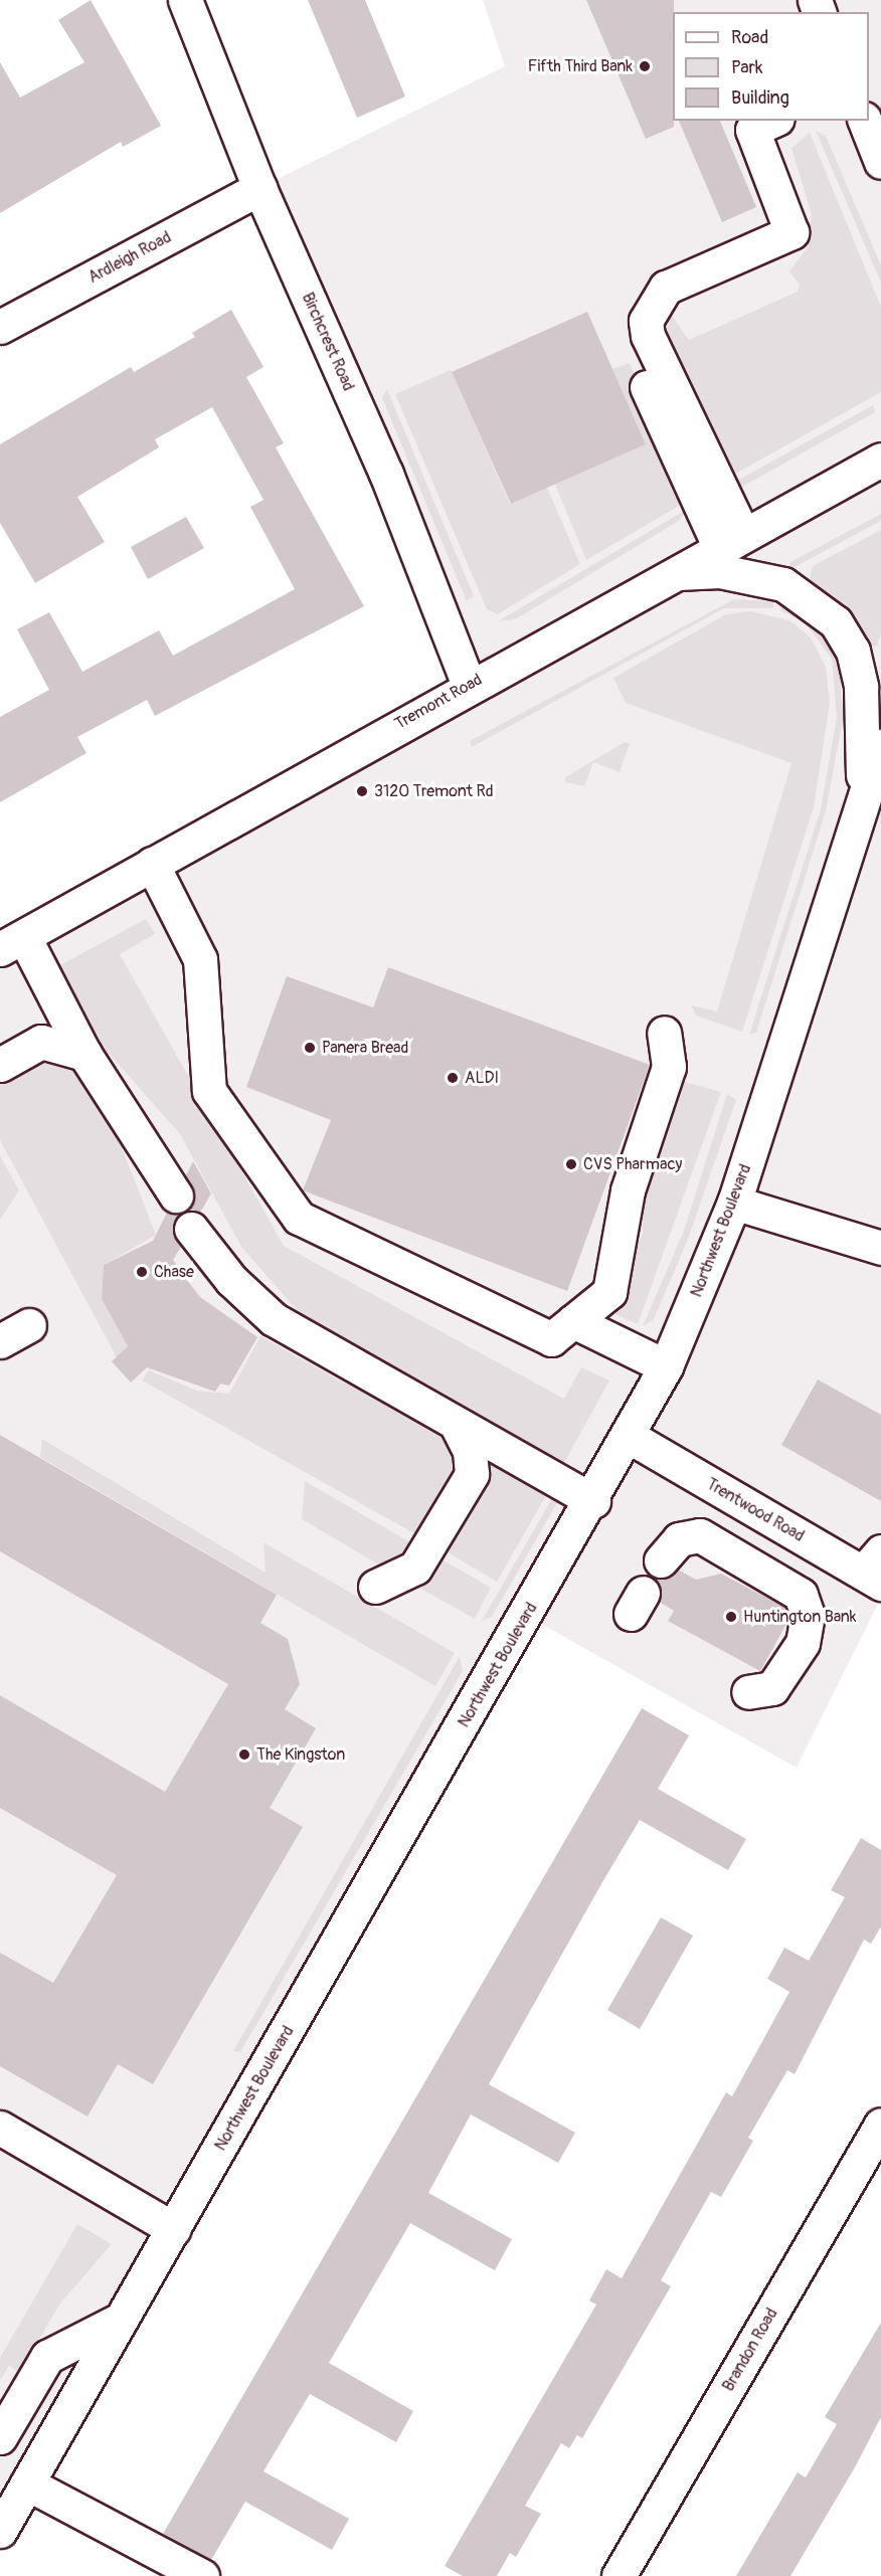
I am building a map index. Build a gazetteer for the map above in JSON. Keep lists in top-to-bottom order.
{
  "streets": {
    "main road": [
      "Ardleigh Road",
      "Birchcrest Road",
      "Tremont Road",
      "Northwest Boulevard",
      "Trentwood Road",
      "Brandon Road"
    ]
  },
  "crossings": [
    ["Ardleigh Road", "Birchcrest Road"],
    ["Birchcrest Road", "Tremont Road"],
    ["Northwest Boulevard", "Trentwood Road"]
  ],
  "places": [
    "Fifth Third Bank",
    "3120 Tremont Rd",
    "Panera Bread",
    "ALDI",
    "CVS Pharmacy",
    "Chase",
    "Huntington Bank",
    "The Kingston"
  ],
  "legend": ["Road", "Park", "Building"]
}
